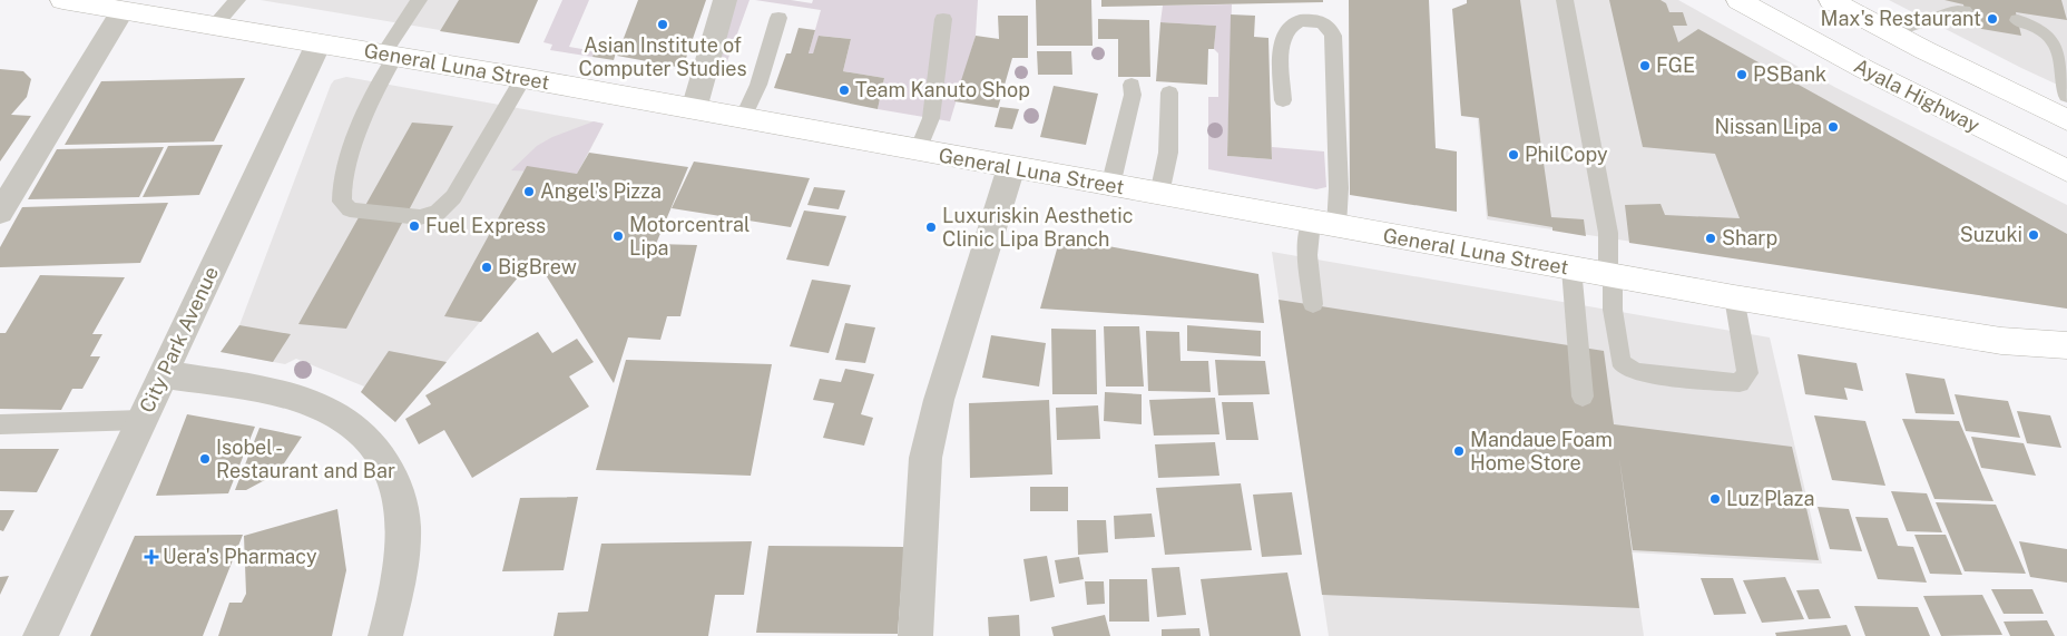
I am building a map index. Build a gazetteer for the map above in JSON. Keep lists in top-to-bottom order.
{
  "streets": {
    "main road": ["General Luna Street", "Ayala Highway"],
    "street": ["City Park Avenue"]
  },
  "crossings": [
    ["General Luna Street", "City Park Avenue"]
  ],
  "places": {
    "other": [
      "Max's Restaurant",
      "Asian Institute of Computer Studies",
      "FGE",
      "PSBank",
      "Team Kanuto Shop",
      "Nissan Lipa",
      "PhilCopy",
      "Angel's Pizza",
      "Fuel Express",
      "Luxuriskin Aesthetic Clinic Lipa Branch",
      "Suzuki",
      "Motorcentral Lipa",
      "Sharp",
      "BigBrew",
      "Mandaue Foam Home Store",
      "Isobel - Restaurant and Bar",
      "Luz Plaza"
    ],
    "health": ["Uera's Pharmacy"]
  }
}
